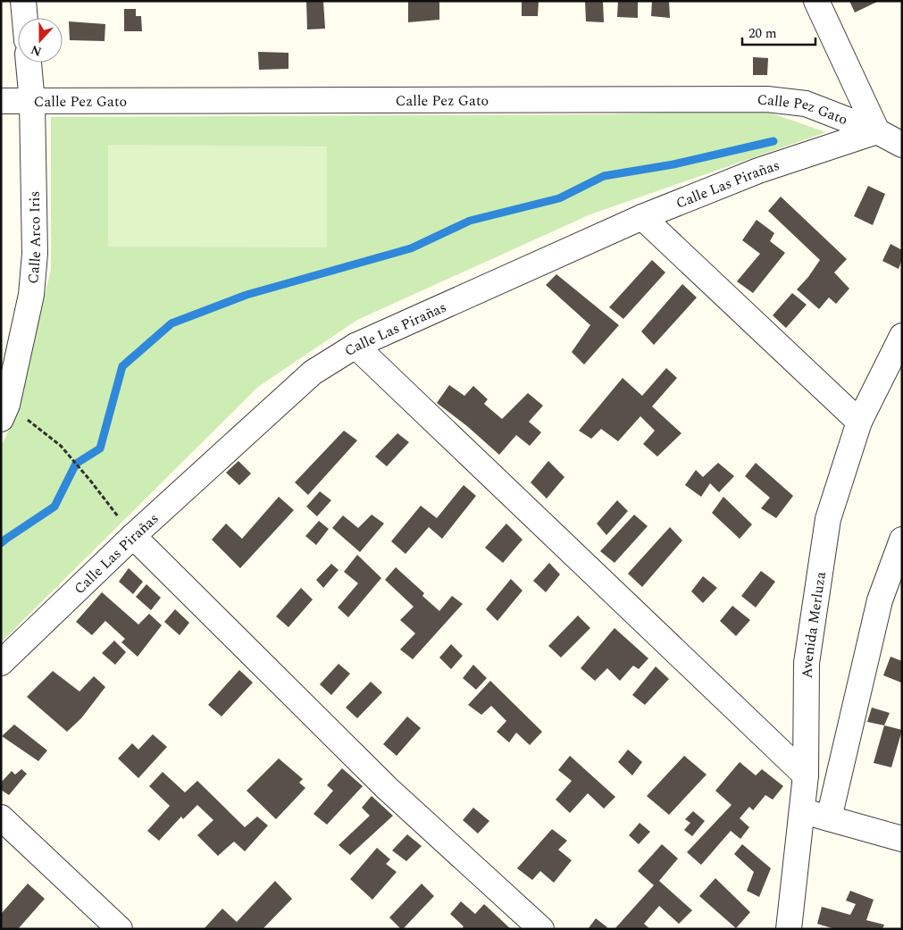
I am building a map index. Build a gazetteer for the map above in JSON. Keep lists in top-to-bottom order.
{
  "streets": {
    "street": [
      "Calle Pez Gato",
      "Calle Las Pirañas",
      "Calle Arco Iris",
      "Avenida Merluza"
    ]
  },
  "crossings": [
    ["Calle Pez Gato", "Calle Las Pirañas"],
    ["Calle Pez Gato", "Calle Arco Iris"]
  ],
  "scale_bar": "20 m",
  "north": "bottom"
}
